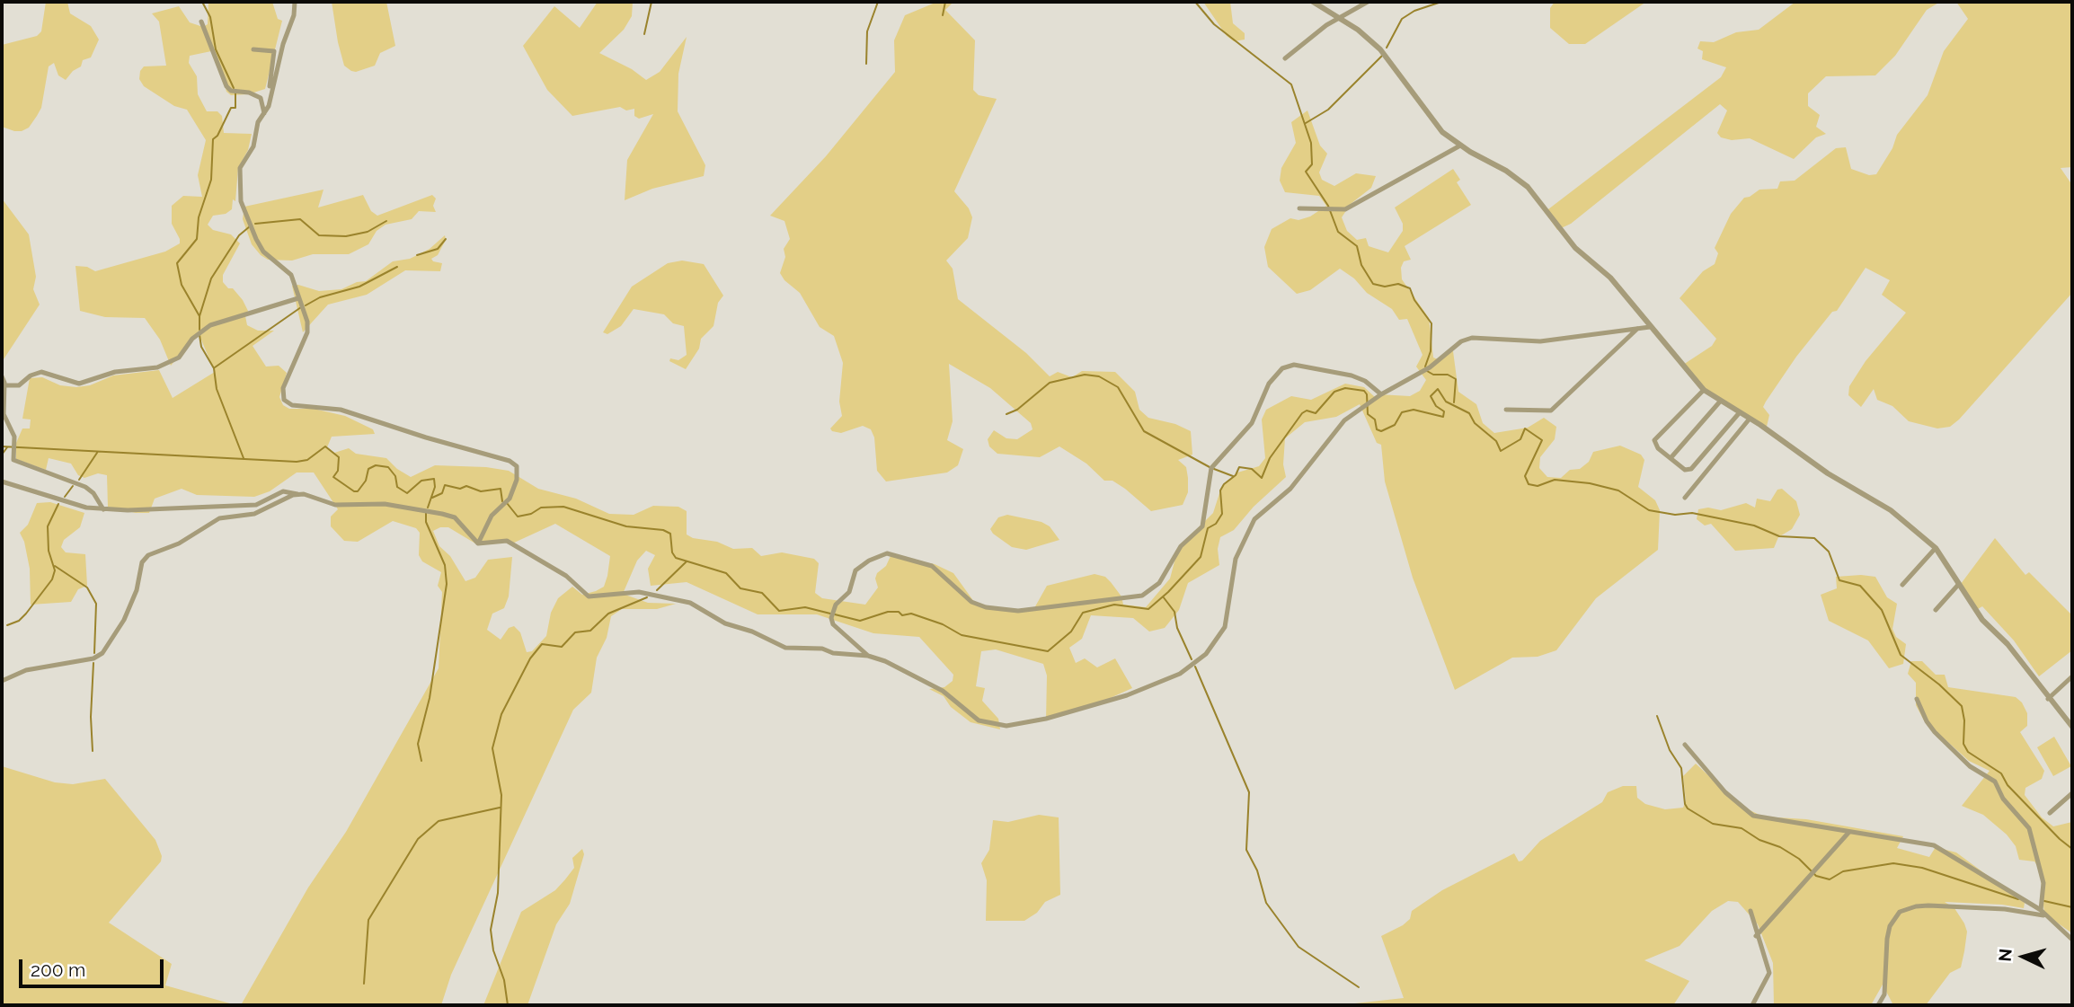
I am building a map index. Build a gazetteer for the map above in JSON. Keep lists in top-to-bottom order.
{
  "scale_bar": "200 m",
  "north": "left"
}
